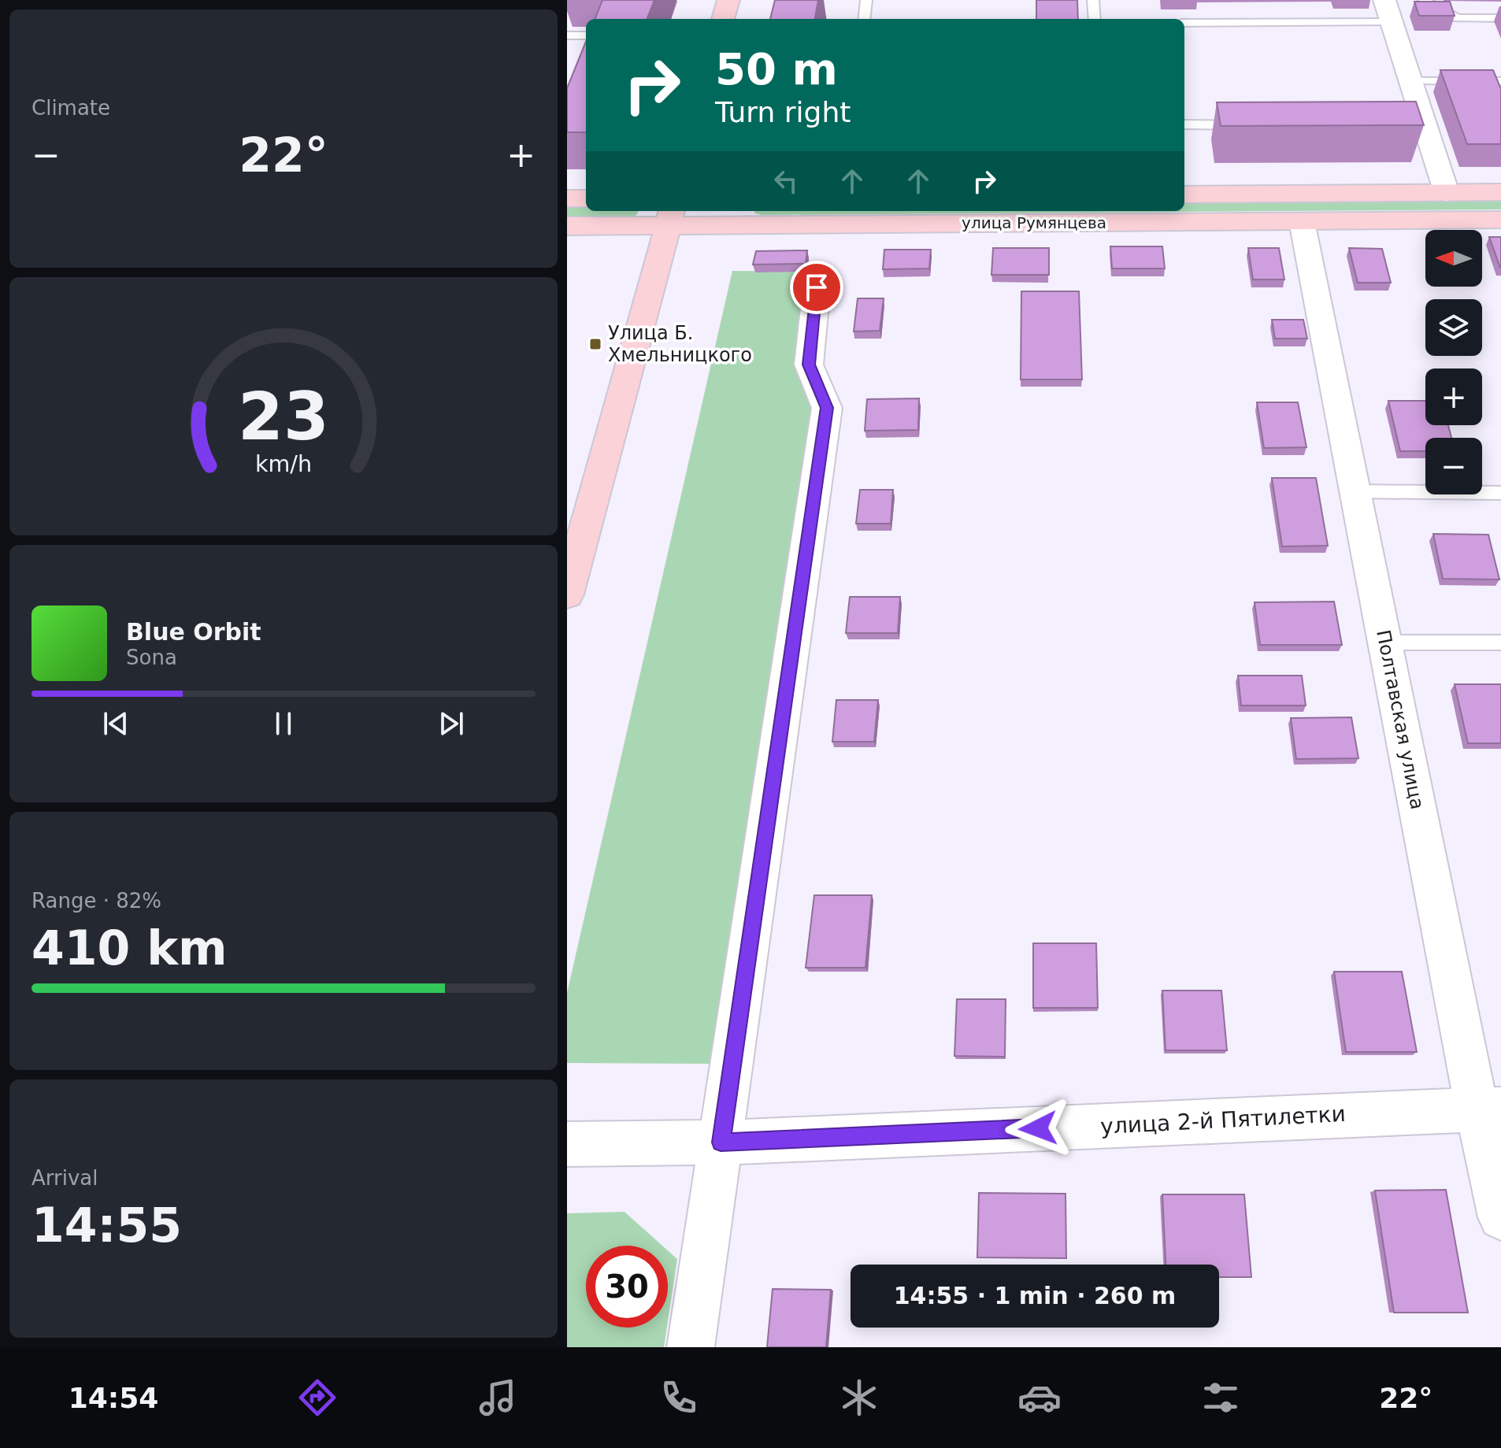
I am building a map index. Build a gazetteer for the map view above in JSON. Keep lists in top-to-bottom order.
{
  "streets": {
    "main road": ["улица Румянцева"],
    "street": ["Полтавская улица", "улица 2-й Пятилетки"]
  },
  "crossings": [
    ["улица Румянцева", "Полтавская улица"],
    ["Полтавская улица", "улица 2-й Пятилетки"]
  ],
  "places": {
    "transit": ["Улица Б. Хмельницкого"]
  },
  "north": "left",
  "page": {
    "tile": [
      "Climate",
      ["Range · 82%", "410 km"],
      ["Arrival", "14:55"]
    ],
    "turn": ["50 m", "Turn right"],
    "heat": ["−", "22°", "+"],
    "map_buttons": ["+", "−"],
    "song": ["Blue Orbit", "Sona"],
    "limit": "30",
    "trip": "14:55 · 1 min · 260 m",
    "tabs": ["14:54", "22°"],
    "gauge": ["23", "km/h"]
  }
}
